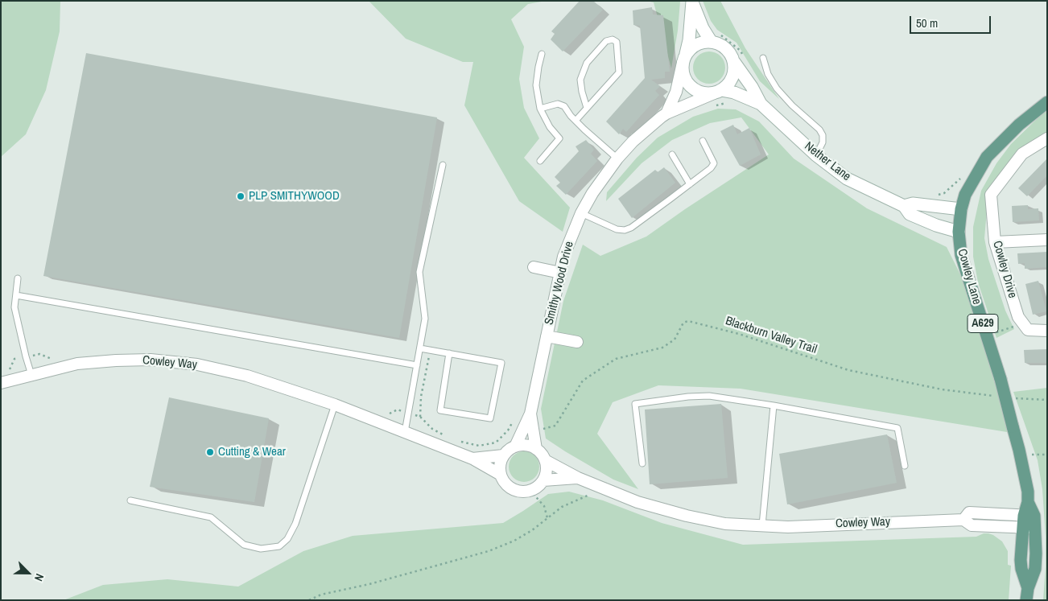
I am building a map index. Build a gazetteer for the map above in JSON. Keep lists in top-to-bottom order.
{
  "streets": {
    "main road": ["Nether Lane", "Cowley Lane", "A629"],
    "street": ["Cowley Drive", "Smithy Wood Drive", "Cowley Way"],
    "path": ["Blackburn Valley Trail"]
  },
  "crossings": [
    ["Nether Lane", "Cowley Lane"],
    ["Nether Lane", "Smithy Wood Drive"],
    ["Cowley Lane", "Cowley Way"],
    ["Smithy Wood Drive", "Blackburn Valley Trail"],
    ["Smithy Wood Drive", "Cowley Way"]
  ],
  "places": ["PLP SMITHYWOOD", "Cutting & Wear"],
  "scale_bar": "50 m",
  "north": "bottom right"
}
